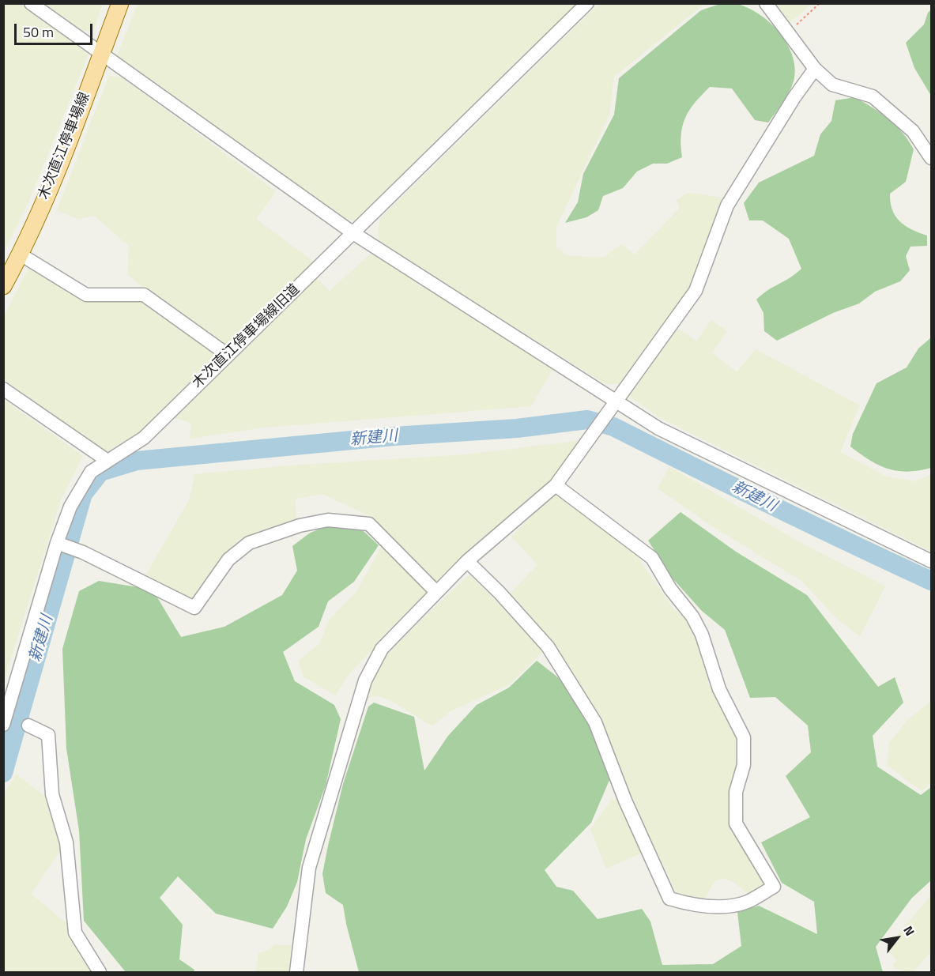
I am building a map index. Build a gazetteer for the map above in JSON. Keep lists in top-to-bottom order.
{
  "streets": {
    "main road": ["木次直江停車場線"],
    "street": ["木次直江停車場線旧道"]
  },
  "water": ["新建川"],
  "scale_bar": "50 m",
  "north": "top right"
}
